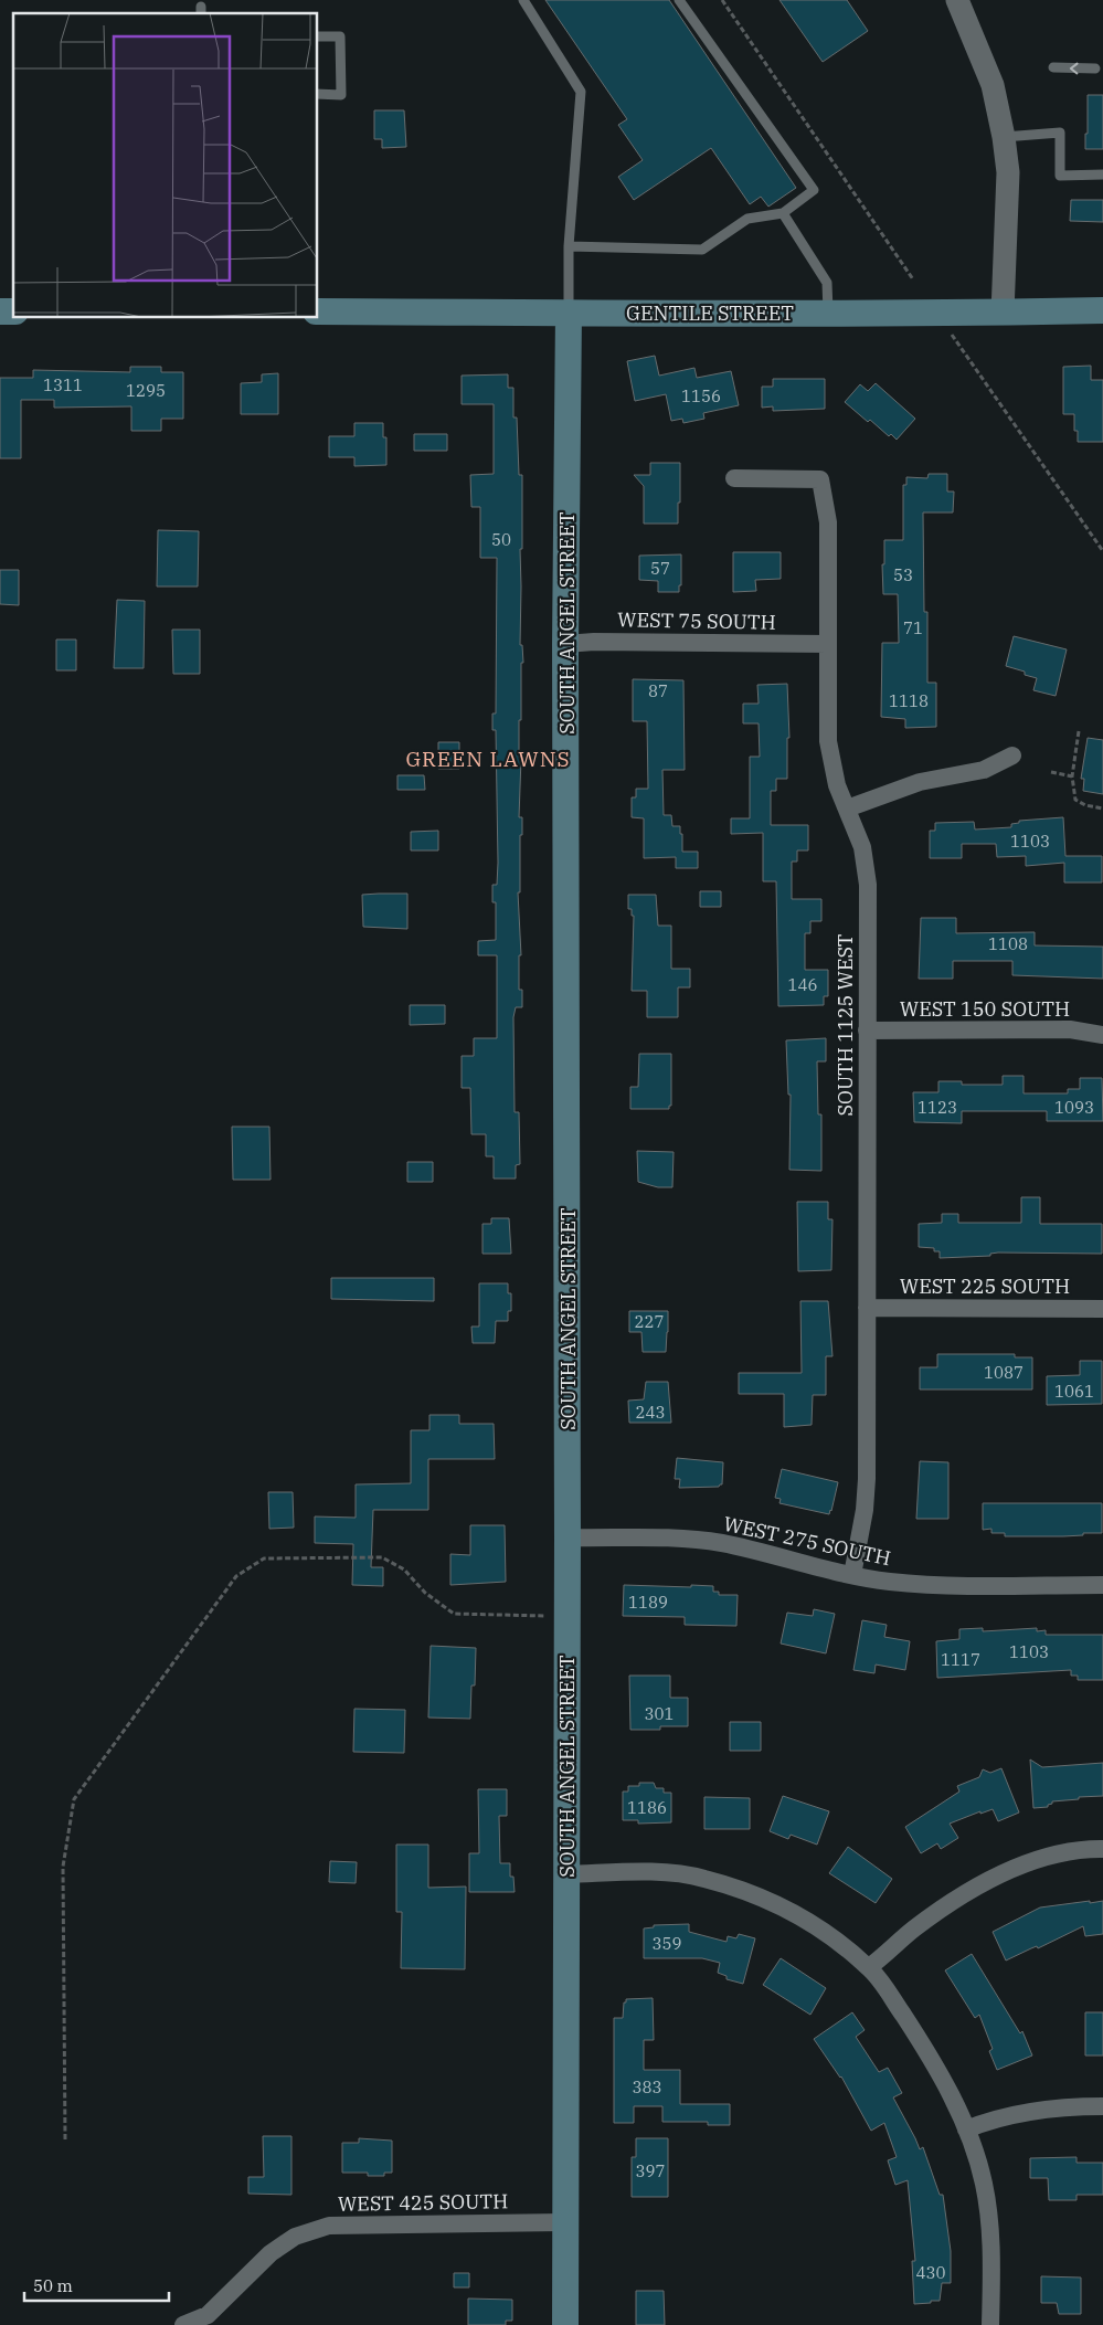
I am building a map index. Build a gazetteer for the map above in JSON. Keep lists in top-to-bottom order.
{
  "streets": {
    "main road": ["GENTILE STREET", "SOUTH ANGEL STREET"],
    "street": [
      "WEST 75 SOUTH",
      "WEST 150 SOUTH",
      "SOUTH 1125 WEST",
      "WEST 225 SOUTH",
      "WEST 275 SOUTH",
      "WEST 425 SOUTH"
    ]
  },
  "crossings": [
    ["GENTILE STREET", "SOUTH ANGEL STREET"],
    ["WEST 75 SOUTH", "SOUTH ANGEL STREET"],
    ["WEST 75 SOUTH", "SOUTH 1125 WEST"],
    ["SOUTH ANGEL STREET", "WEST 275 SOUTH"],
    ["SOUTH ANGEL STREET", "WEST 425 SOUTH"],
    ["WEST 150 SOUTH", "SOUTH 1125 WEST"],
    ["SOUTH 1125 WEST", "WEST 225 SOUTH"],
    ["SOUTH 1125 WEST", "WEST 275 SOUTH"]
  ],
  "districts": ["GREEN LAWNS"],
  "house_numbers": [
    "1311",
    "1295",
    "1156",
    "50",
    "57",
    "53",
    "71",
    "87",
    "1118",
    "1103",
    "1108",
    "146",
    "1123",
    "1093",
    "227",
    "1087",
    "1061",
    "243",
    "1189",
    "1103",
    "1117",
    "301",
    "1186",
    "359",
    "383",
    "397",
    "430"
  ],
  "scale_bar": "50 m"
}
